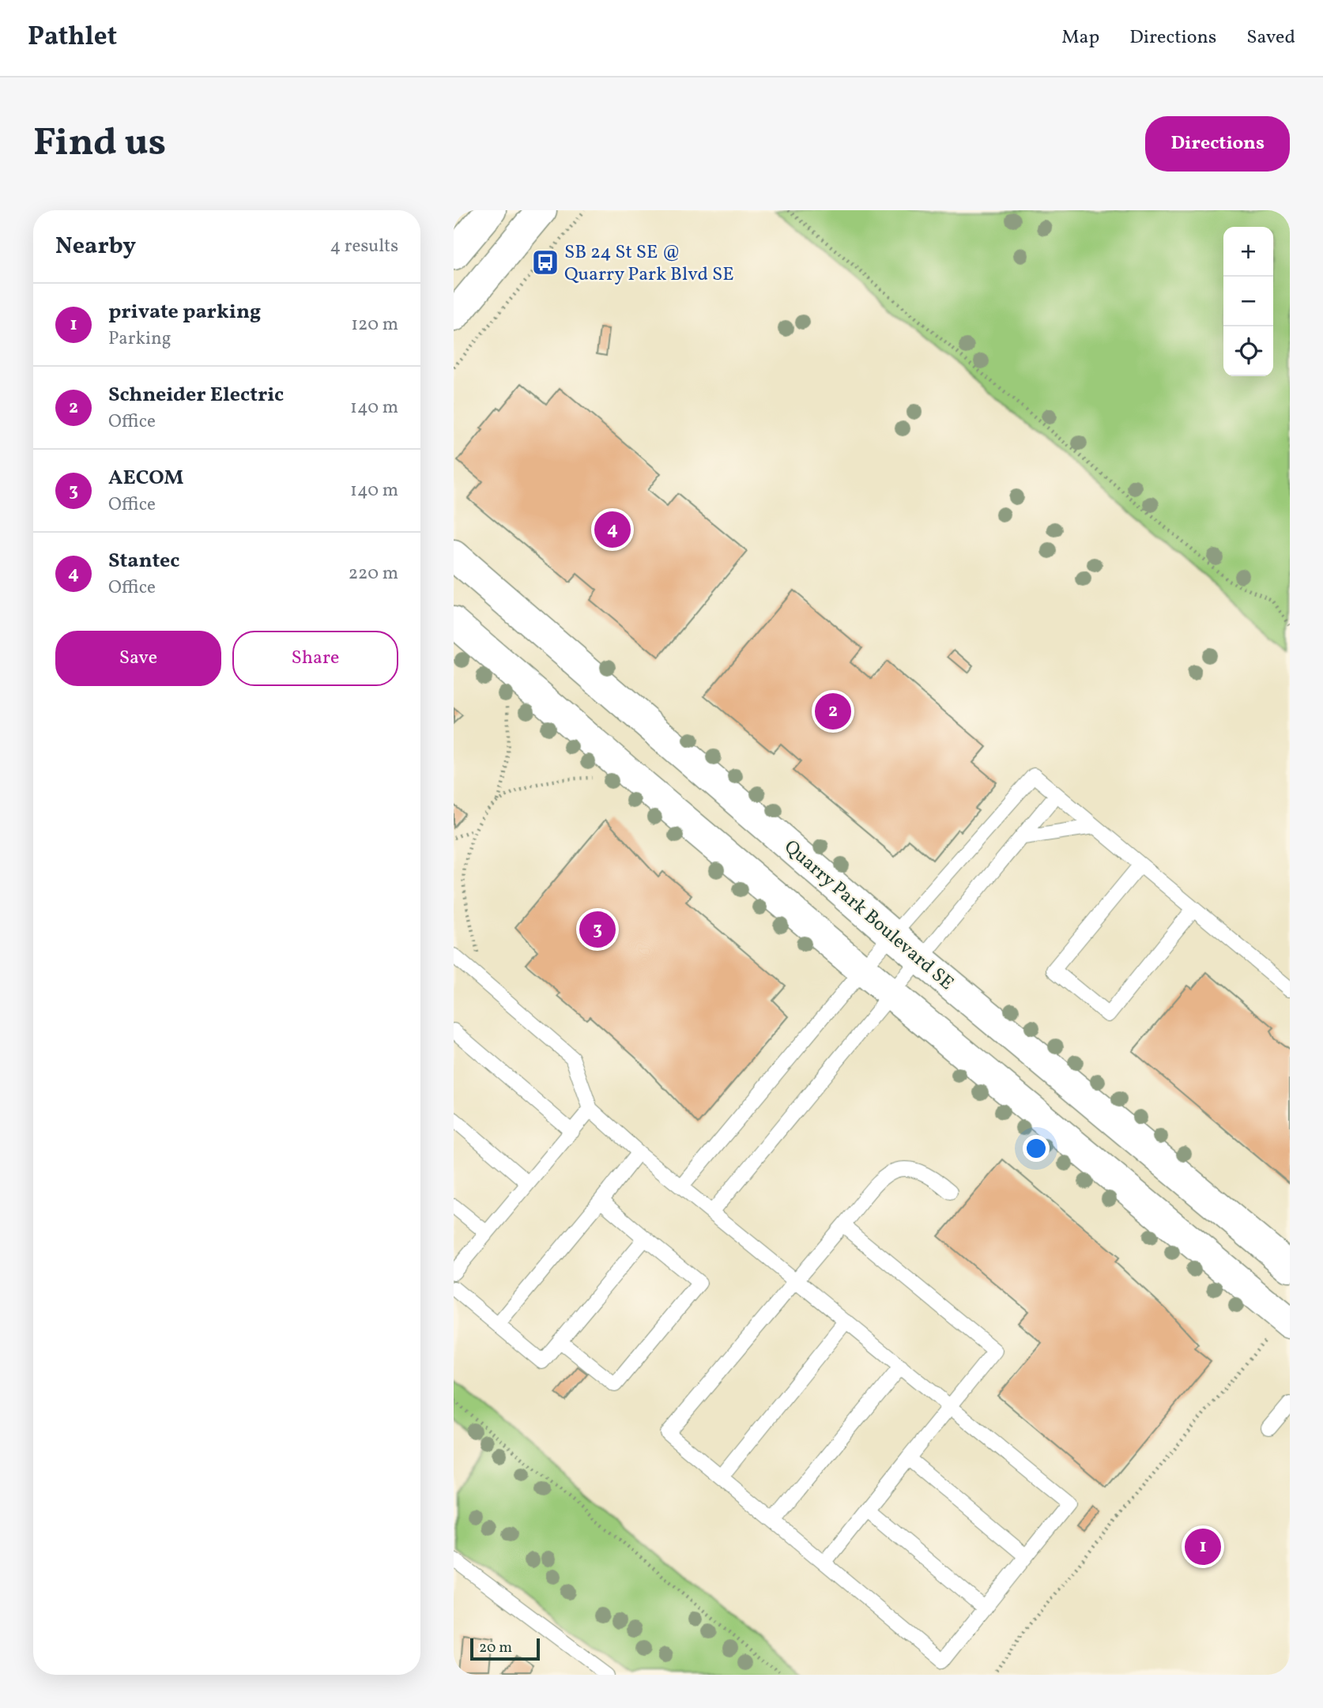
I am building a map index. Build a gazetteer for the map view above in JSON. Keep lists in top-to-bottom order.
{
  "streets": {
    "main road": ["Quarry Park Boulevard SE"]
  },
  "places": {
    "bus stop": ["SB 24 St SE @ Quarry Park Blvd SE"]
  },
  "scale_bar": "20 m",
  "page": {
    "header": "Pathlet",
    "nav": ["Map", "Directions", "Saved"],
    "buttons": [
      "Directions",
      ["Save", "Share"]
    ],
    "title": "Find us",
    "heading": ["Nearby", "4 results"],
    "map_buttons": ["+", "−"],
    "list": [
      {
        "mark": "1",
        "name": "private parking",
        "note": "Parking",
        "value": "120 m"
      },
      {
        "mark": "2",
        "name": "Schneider Electric",
        "note": "Office",
        "value": "140 m"
      },
      {
        "mark": "3",
        "name": "AECOM",
        "note": "Office",
        "value": "140 m"
      },
      {
        "mark": "4",
        "name": "Stantec",
        "note": "Office",
        "value": "220 m"
      }
    ],
    "pins": [
      "4",
      "2",
      "3",
      "1"
    ],
    "scale": "20 m"
  }
}
